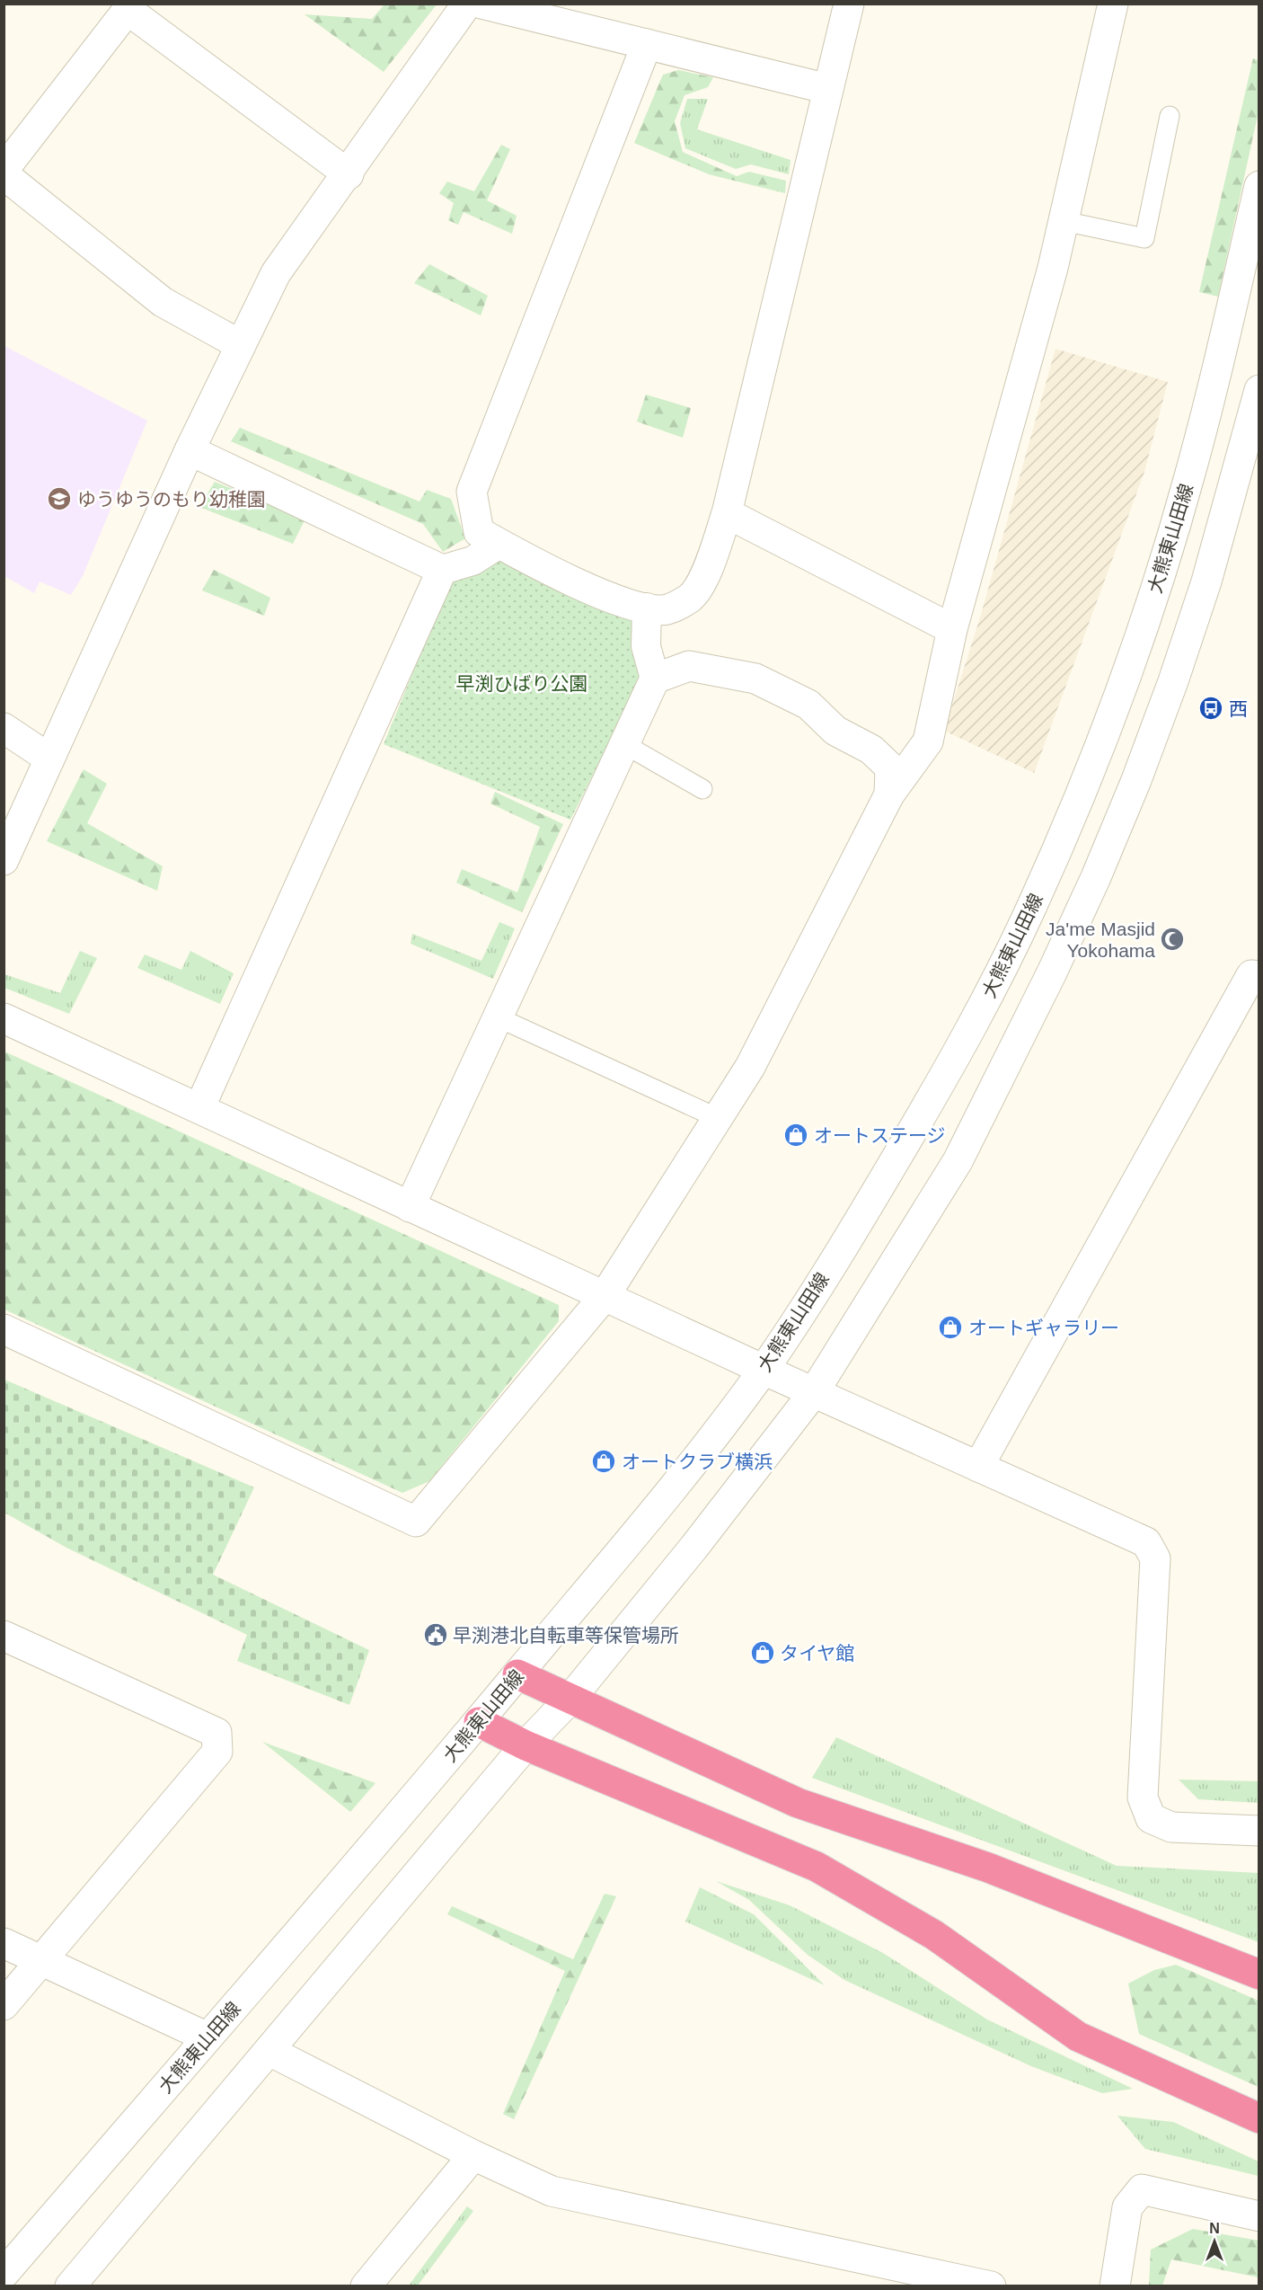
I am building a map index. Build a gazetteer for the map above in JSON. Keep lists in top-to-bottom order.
{
  "streets": {
    "street": ["大熊東山田線"]
  },
  "parks": ["早渕ひばり公園"],
  "places": {
    "school or university": ["ゆうゆうのもり幼稚園"],
    "bus stop": ["西"],
    "mosque": ["Ja'me Masjid Yokohama"],
    "shop": [
      "オートステージ",
      "オートギャラリー",
      "オートクラブ横浜",
      "タイヤ館"
    ],
    "public building": ["早渕港北自転車等保管場所"]
  },
  "north": "top"
}
